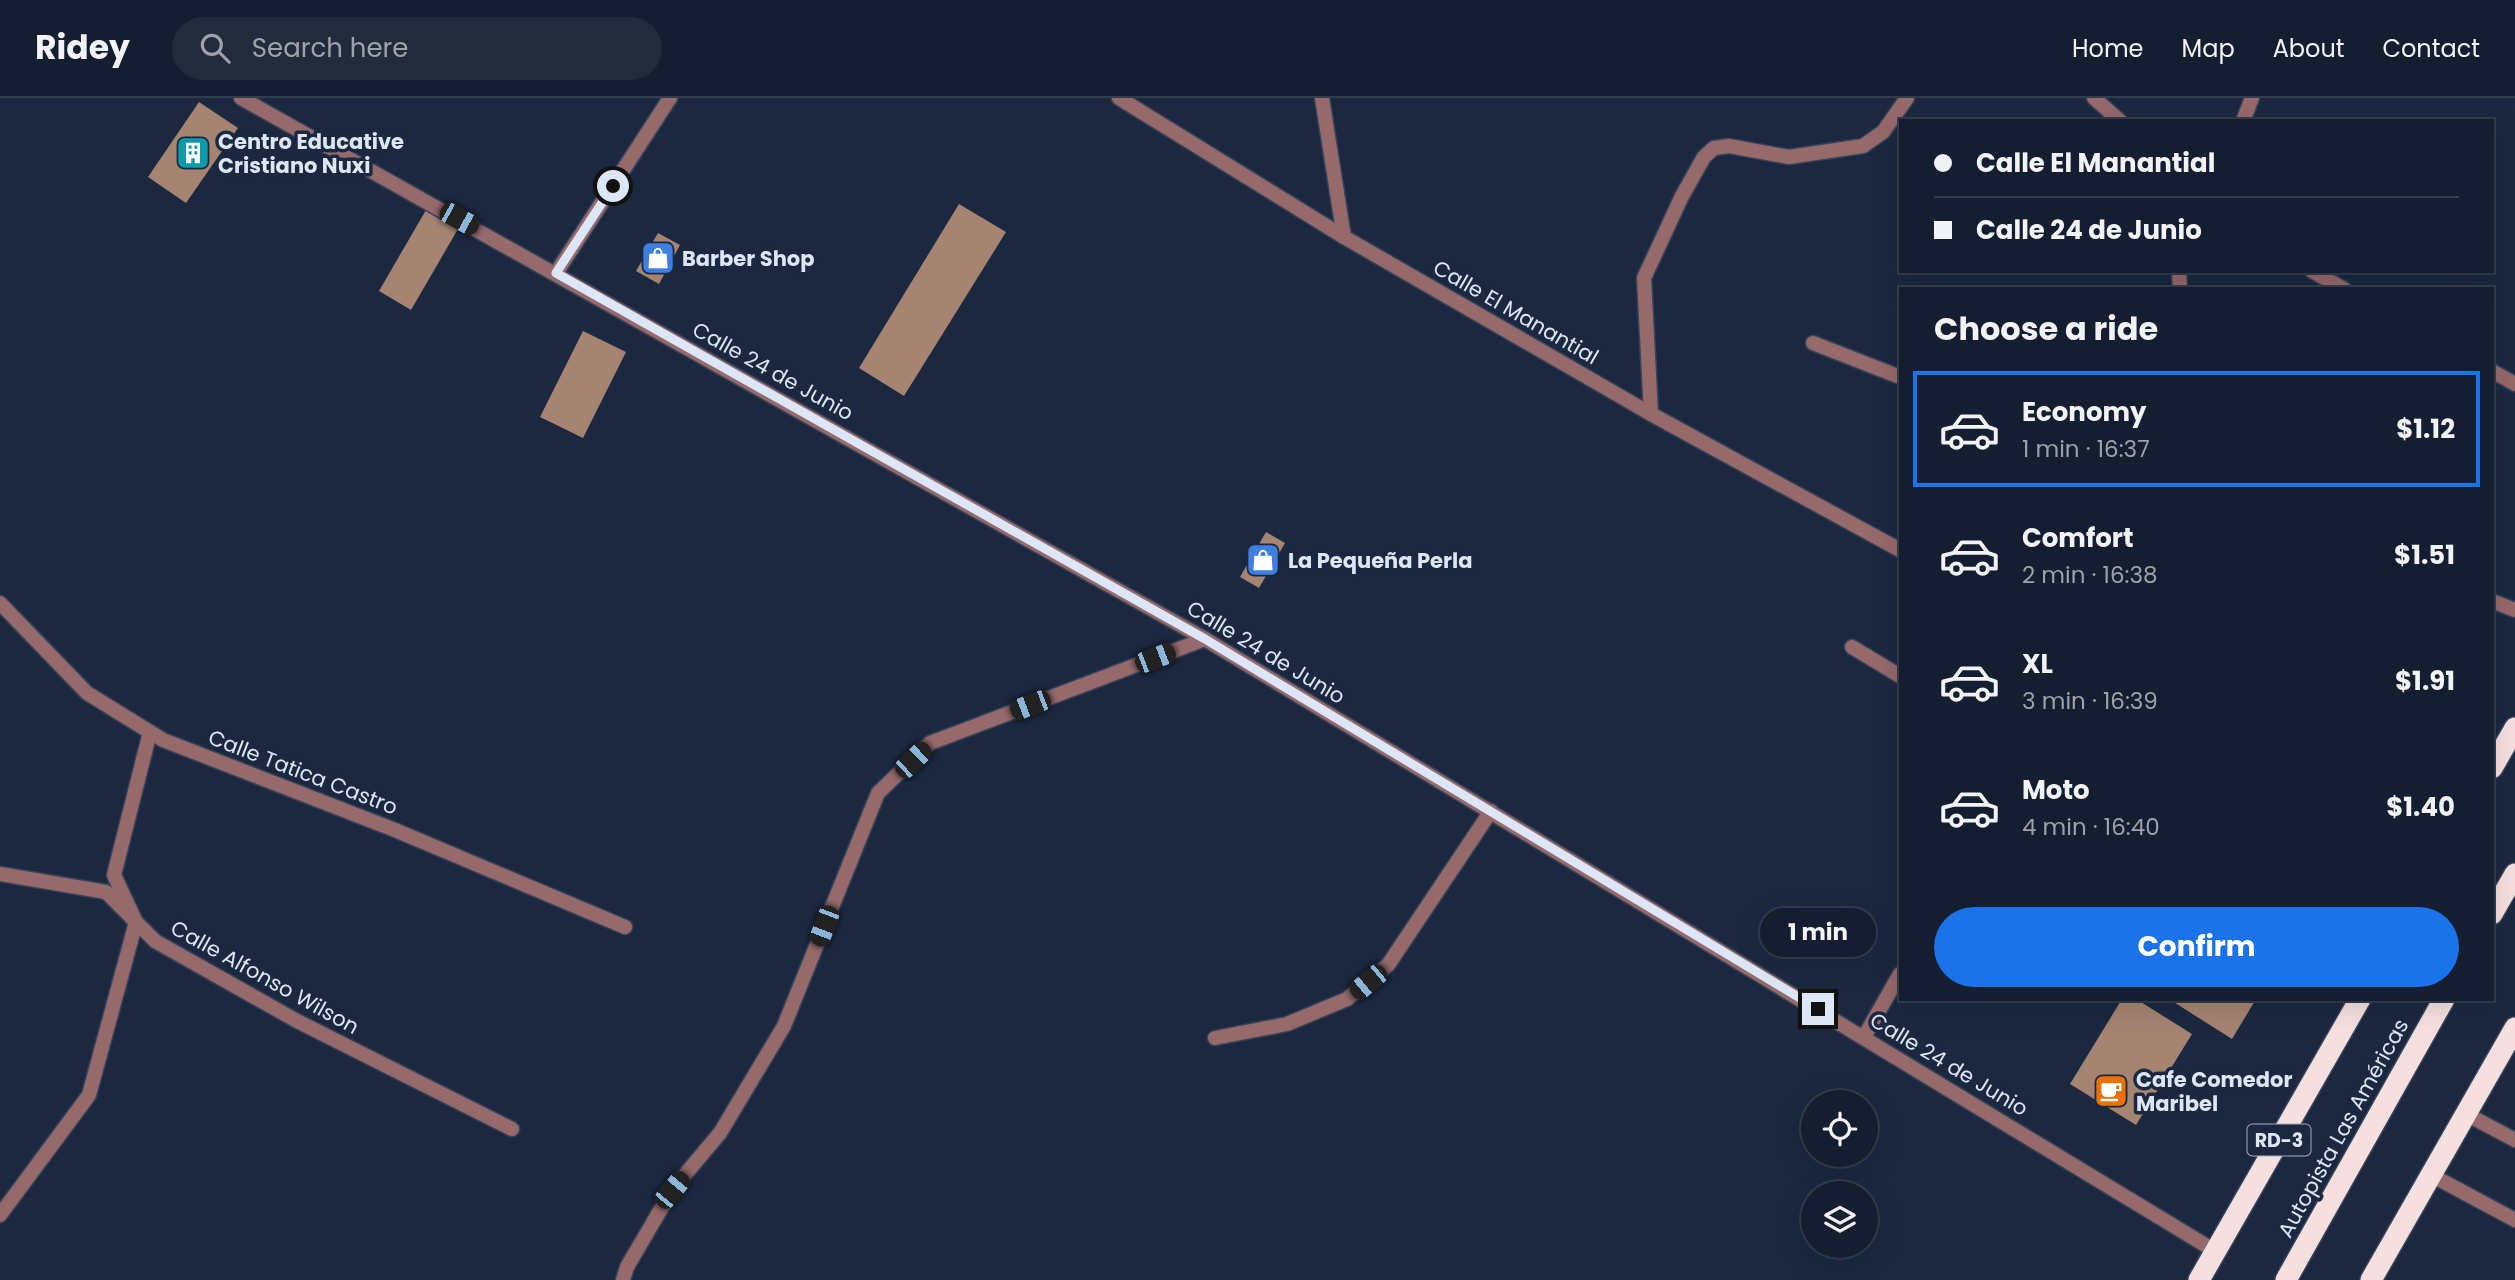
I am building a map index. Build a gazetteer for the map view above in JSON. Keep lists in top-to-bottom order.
{
  "streets": {
    "highway": ["Autopista Las Américas", "RD-3"],
    "street": [
      "Calle El Manantial",
      "Calle 24 de Junio",
      "Calle Tatica Castro",
      "Calle Alfonso Wilson"
    ]
  },
  "crossings": [
    ["Calle 24 de Junio", "RD-3"]
  ],
  "places": {
    "building": ["Centro Educative Cristiano Nuxi"],
    "shop": ["Barber Shop", "La Pequeña Perla"],
    "cafe": ["Cafe Comedor Maribel"]
  },
  "page": {
    "header": "Ridey",
    "search": "Search here",
    "nav": [
      "Home",
      "Map",
      "About",
      "Contact"
    ],
    "banner": ["Calle El Manantial", "Calle 24 de Junio"],
    "heading": "Choose a ride",
    "list": [
      {
        "name": "Economy",
        "note": "1 min · 16:37",
        "value": "$1.12"
      },
      {
        "name": "Comfort",
        "note": "2 min · 16:38",
        "value": "$1.51"
      },
      {
        "name": "XL",
        "note": "3 min · 16:39",
        "value": "$1.91"
      },
      {
        "name": "Moto",
        "note": "4 min · 16:40",
        "value": "$1.40"
      }
    ],
    "buttons": "Confirm",
    "bubble": "1 min"
  }
}
